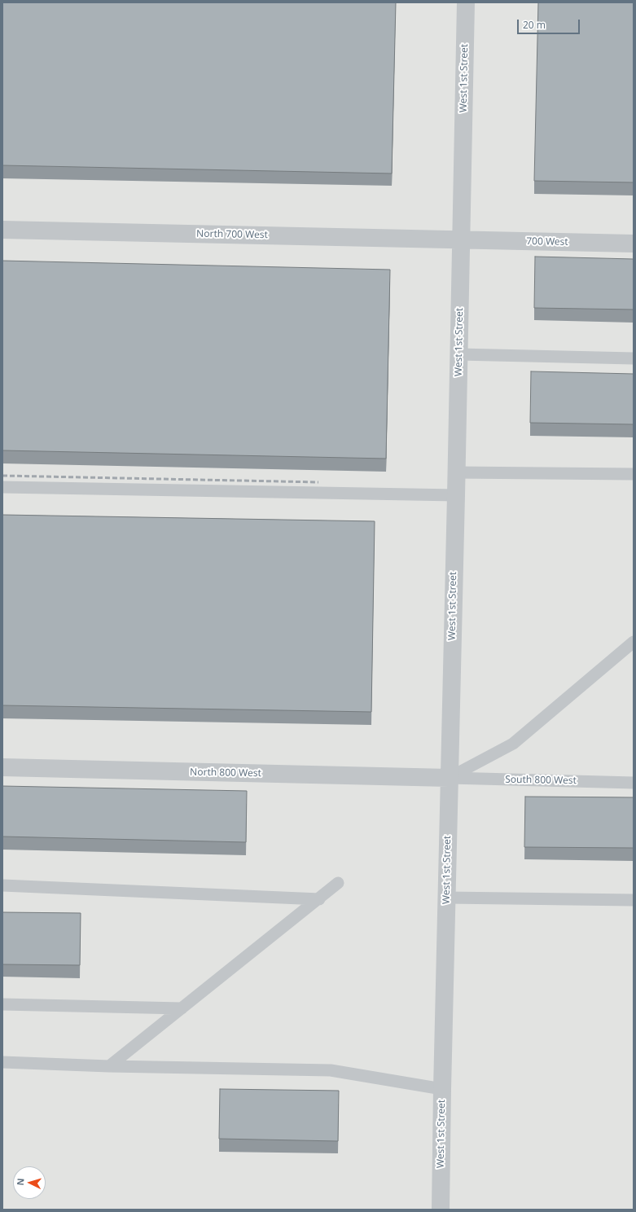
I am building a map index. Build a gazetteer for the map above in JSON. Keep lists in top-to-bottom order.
{
  "streets": {
    "street": [
      "West 1st Street",
      "North 700 West",
      "700 West",
      "North 800 West"
    ],
    "lane": ["South 800 West"]
  },
  "crossings": [
    ["West 1st Street", "North 700 West"],
    ["West 1st Street", "700 West"],
    ["West 1st Street", "North 800 West"],
    ["West 1st Street", "South 800 West"],
    ["North 700 West", "700 West"],
    ["North 800 West", "South 800 West"]
  ],
  "scale_bar": "20 m",
  "north": "left"
}
